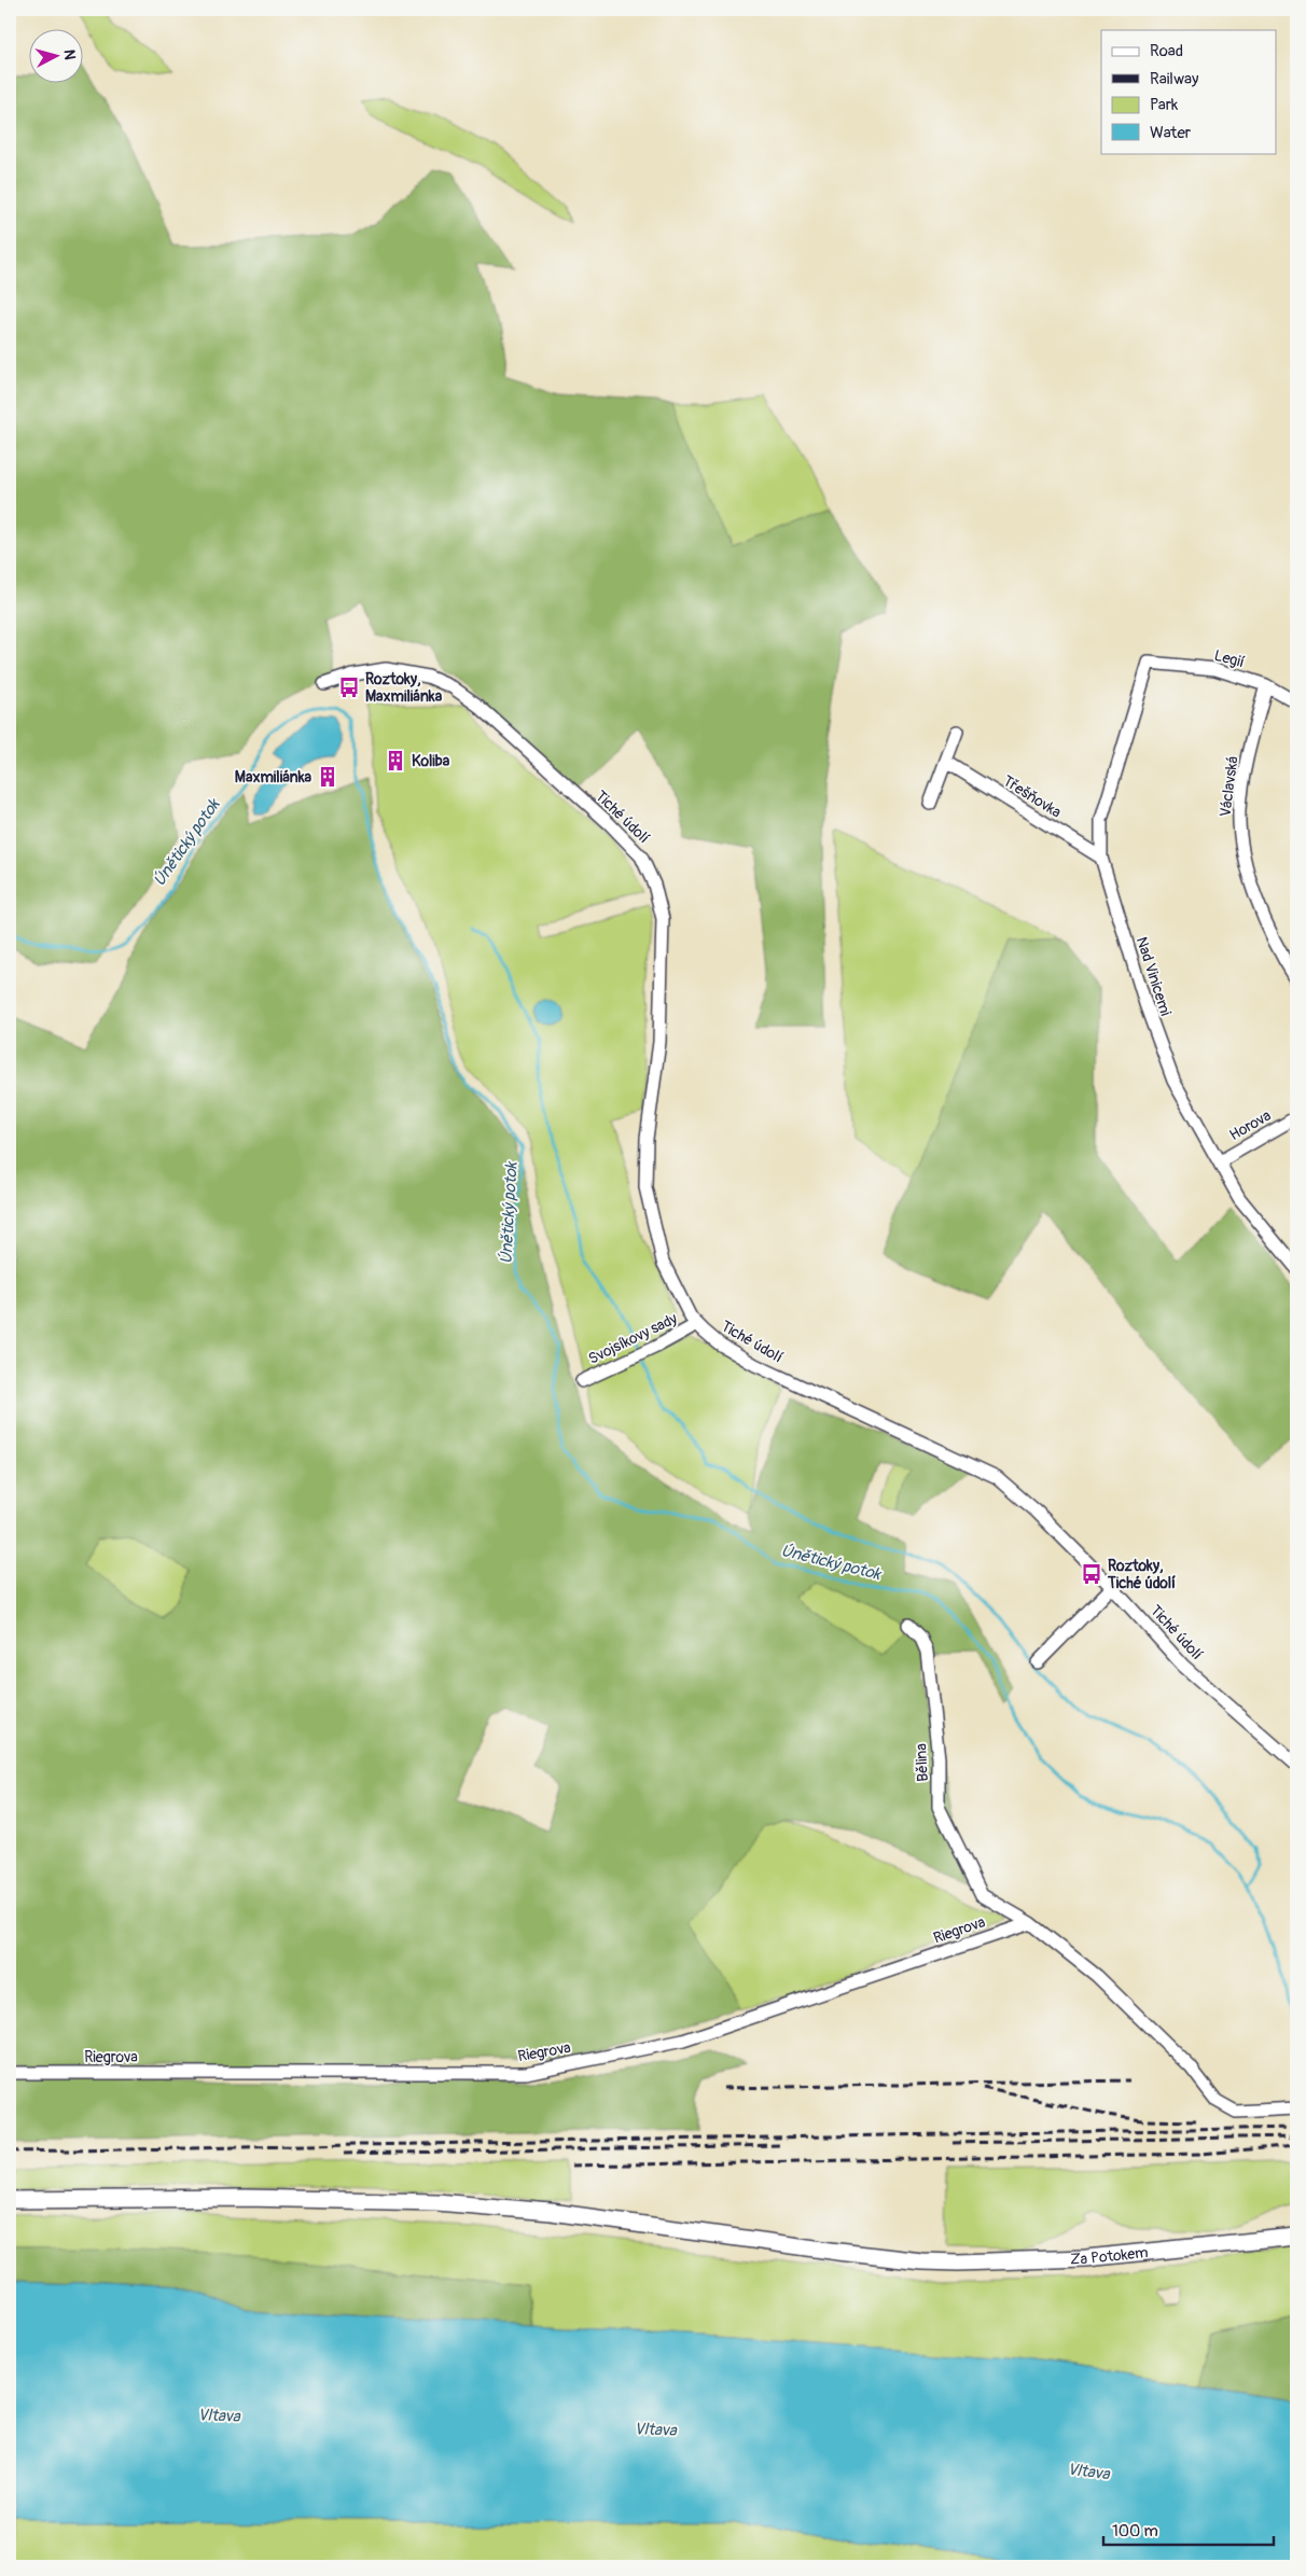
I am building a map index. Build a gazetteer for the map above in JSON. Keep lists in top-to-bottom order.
{
  "streets": {
    "main road": ["Za Potokem"],
    "street": [
      "Legií",
      "Václavská",
      "Třešňovka",
      "Tiché údolí",
      "Nad Vinicemi",
      "Horova",
      "Svojsíkovy sady",
      "Bělina",
      "Riegrova"
    ]
  },
  "crossings": [
    ["Legií", "Václavská"],
    ["Legií", "Nad Vinicemi"],
    ["Třešňovka", "Nad Vinicemi"],
    ["Tiché údolí", "Svojsíkovy sady"],
    ["Nad Vinicemi", "Horova"],
    ["Bělina", "Riegrova"]
  ],
  "water": ["Únětický potok", "Vltava"],
  "places": {
    "bus stop": ["Roztoky, Maxmiliánka", "Roztoky, Tiché údolí"],
    "building": ["Koliba", "Maxmiliánka"]
  },
  "legend": [
    "Road",
    "Railway",
    "Park",
    "Water"
  ],
  "scale_bar": "100 m",
  "north": "right"
}
